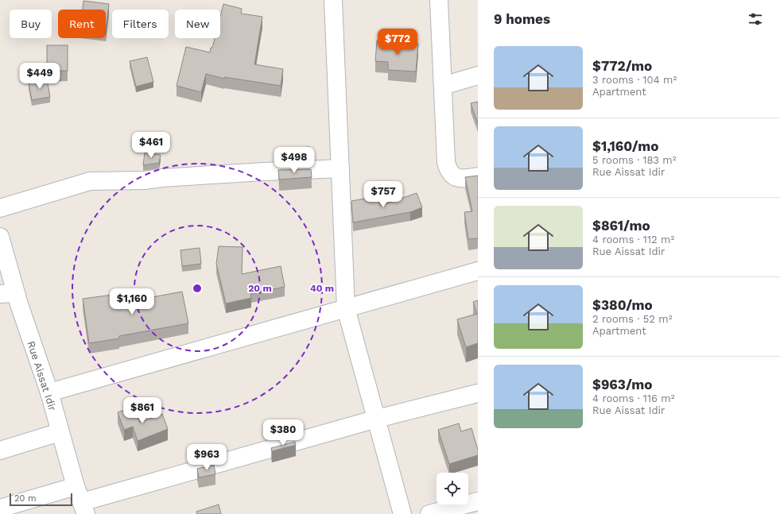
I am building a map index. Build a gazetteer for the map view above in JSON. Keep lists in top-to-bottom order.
{
  "streets": {
    "street": ["Rue Aissat Idir"]
  },
  "scale_bar": "20 m",
  "page": {
    "heading": "9 homes",
    "chip": [
      "Buy",
      "Rent",
      "Filters",
      "New"
    ],
    "price": [
      "$772",
      "$449",
      "$461",
      "$498",
      "$757",
      "$1,160",
      "$861",
      "$380",
      "$963"
    ],
    "list": [
      {
        "name": "$772/mo",
        "note": "3 rooms · 104 m² · Apartment"
      },
      {
        "name": "$1,160/mo",
        "note": "5 rooms · 183 m² · Rue Aissat Idir"
      },
      {
        "name": "$861/mo",
        "note": "4 rooms · 112 m² · Rue Aissat Idir"
      },
      {
        "name": "$380/mo",
        "note": "2 rooms · 52 m² · Apartment"
      },
      {
        "name": "$963/mo",
        "note": "4 rooms · 116 m² · Rue Aissat Idir"
      }
    ],
    "scale": "20 m"
  },
  "rings": ["20 m", "40 m"]
}
